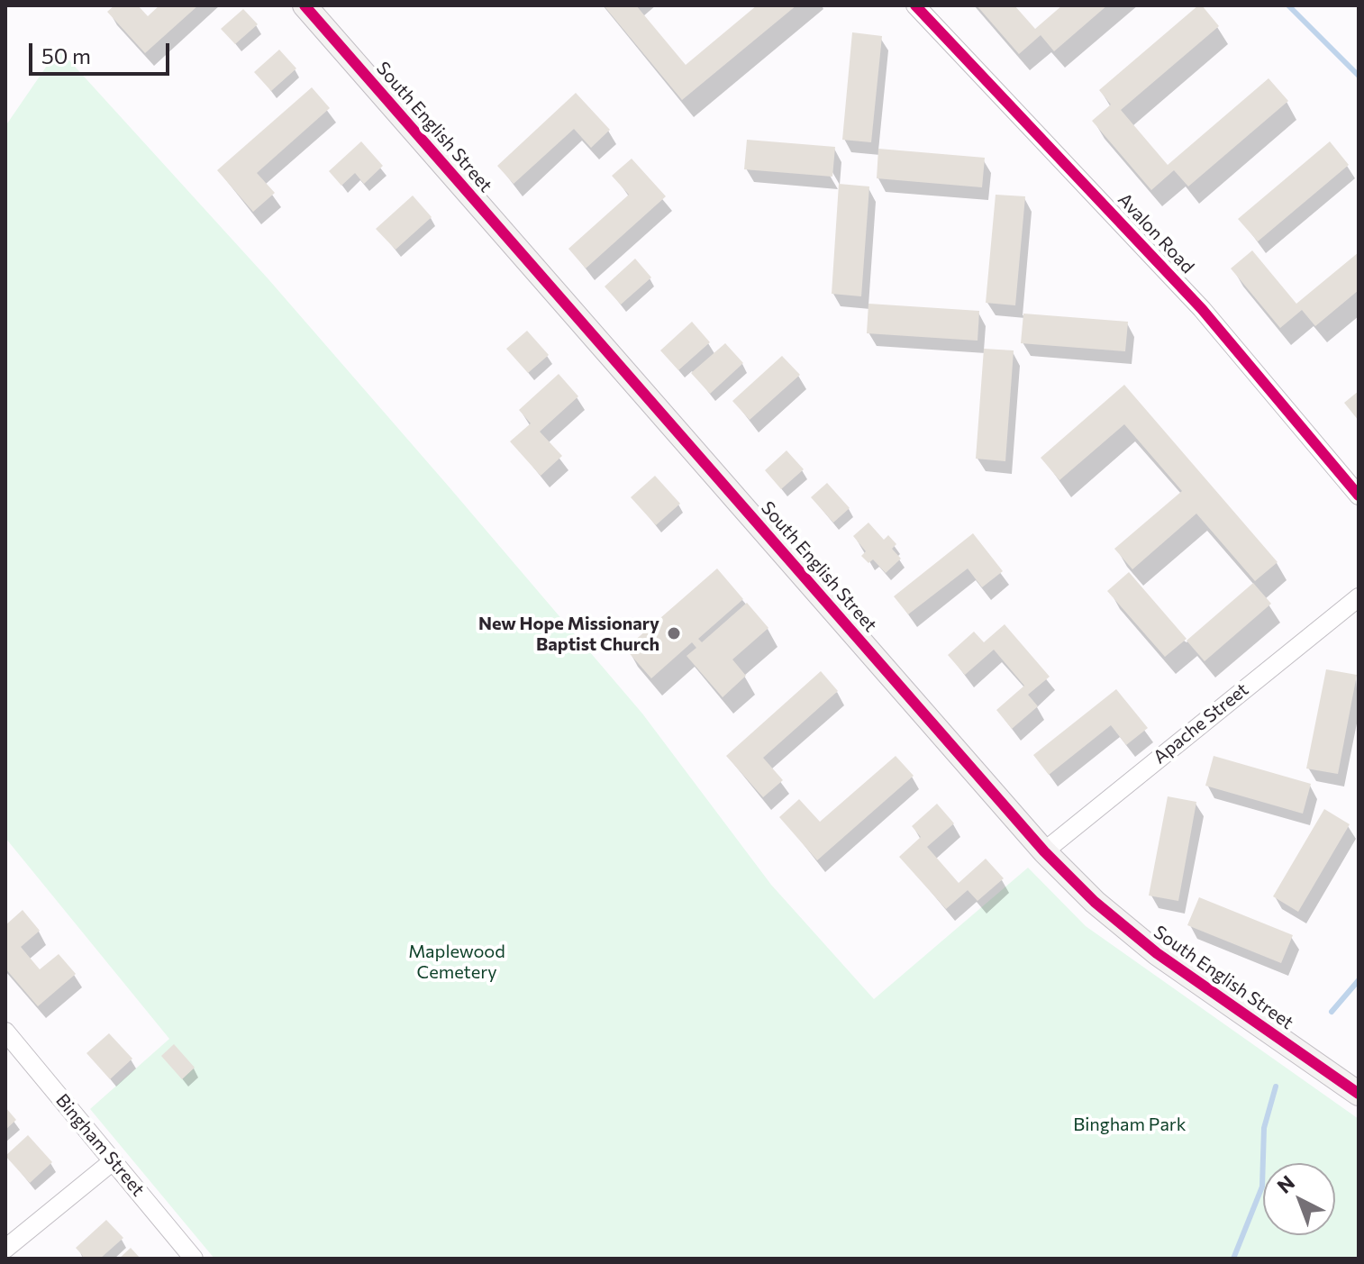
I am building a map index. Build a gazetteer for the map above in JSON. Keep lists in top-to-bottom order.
{
  "streets": {
    "street": [
      "South English Street",
      "Avalon Road",
      "Apache Street",
      "Bingham Street"
    ]
  },
  "crossings": [
    ["South English Street", "Apache Street"]
  ],
  "parks": ["Maplewood Cemetery", "Bingham Park"],
  "places": ["New Hope Missionary Baptist Church"],
  "scale_bar": "50 m",
  "north": "top left"
}
